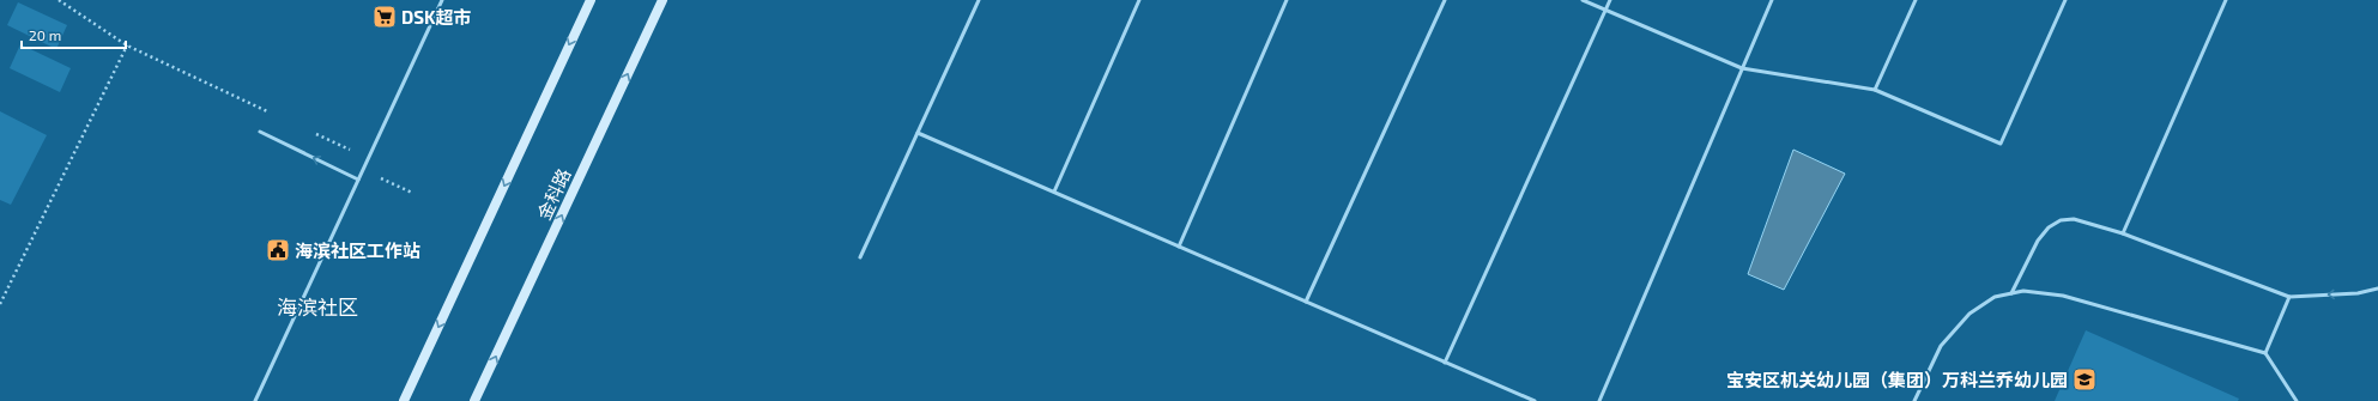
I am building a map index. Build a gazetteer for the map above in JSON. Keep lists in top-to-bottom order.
{
  "streets": {
    "main road": ["金科路"]
  },
  "districts": ["海滨社区"],
  "places": {
    "supermarket": ["DSK超市"],
    "public building": ["海滨社区工作站"],
    "school or university": ["宝安区机关幼儿园（集团）万科兰乔幼儿园"]
  },
  "scale_bar": "20 m"
}
